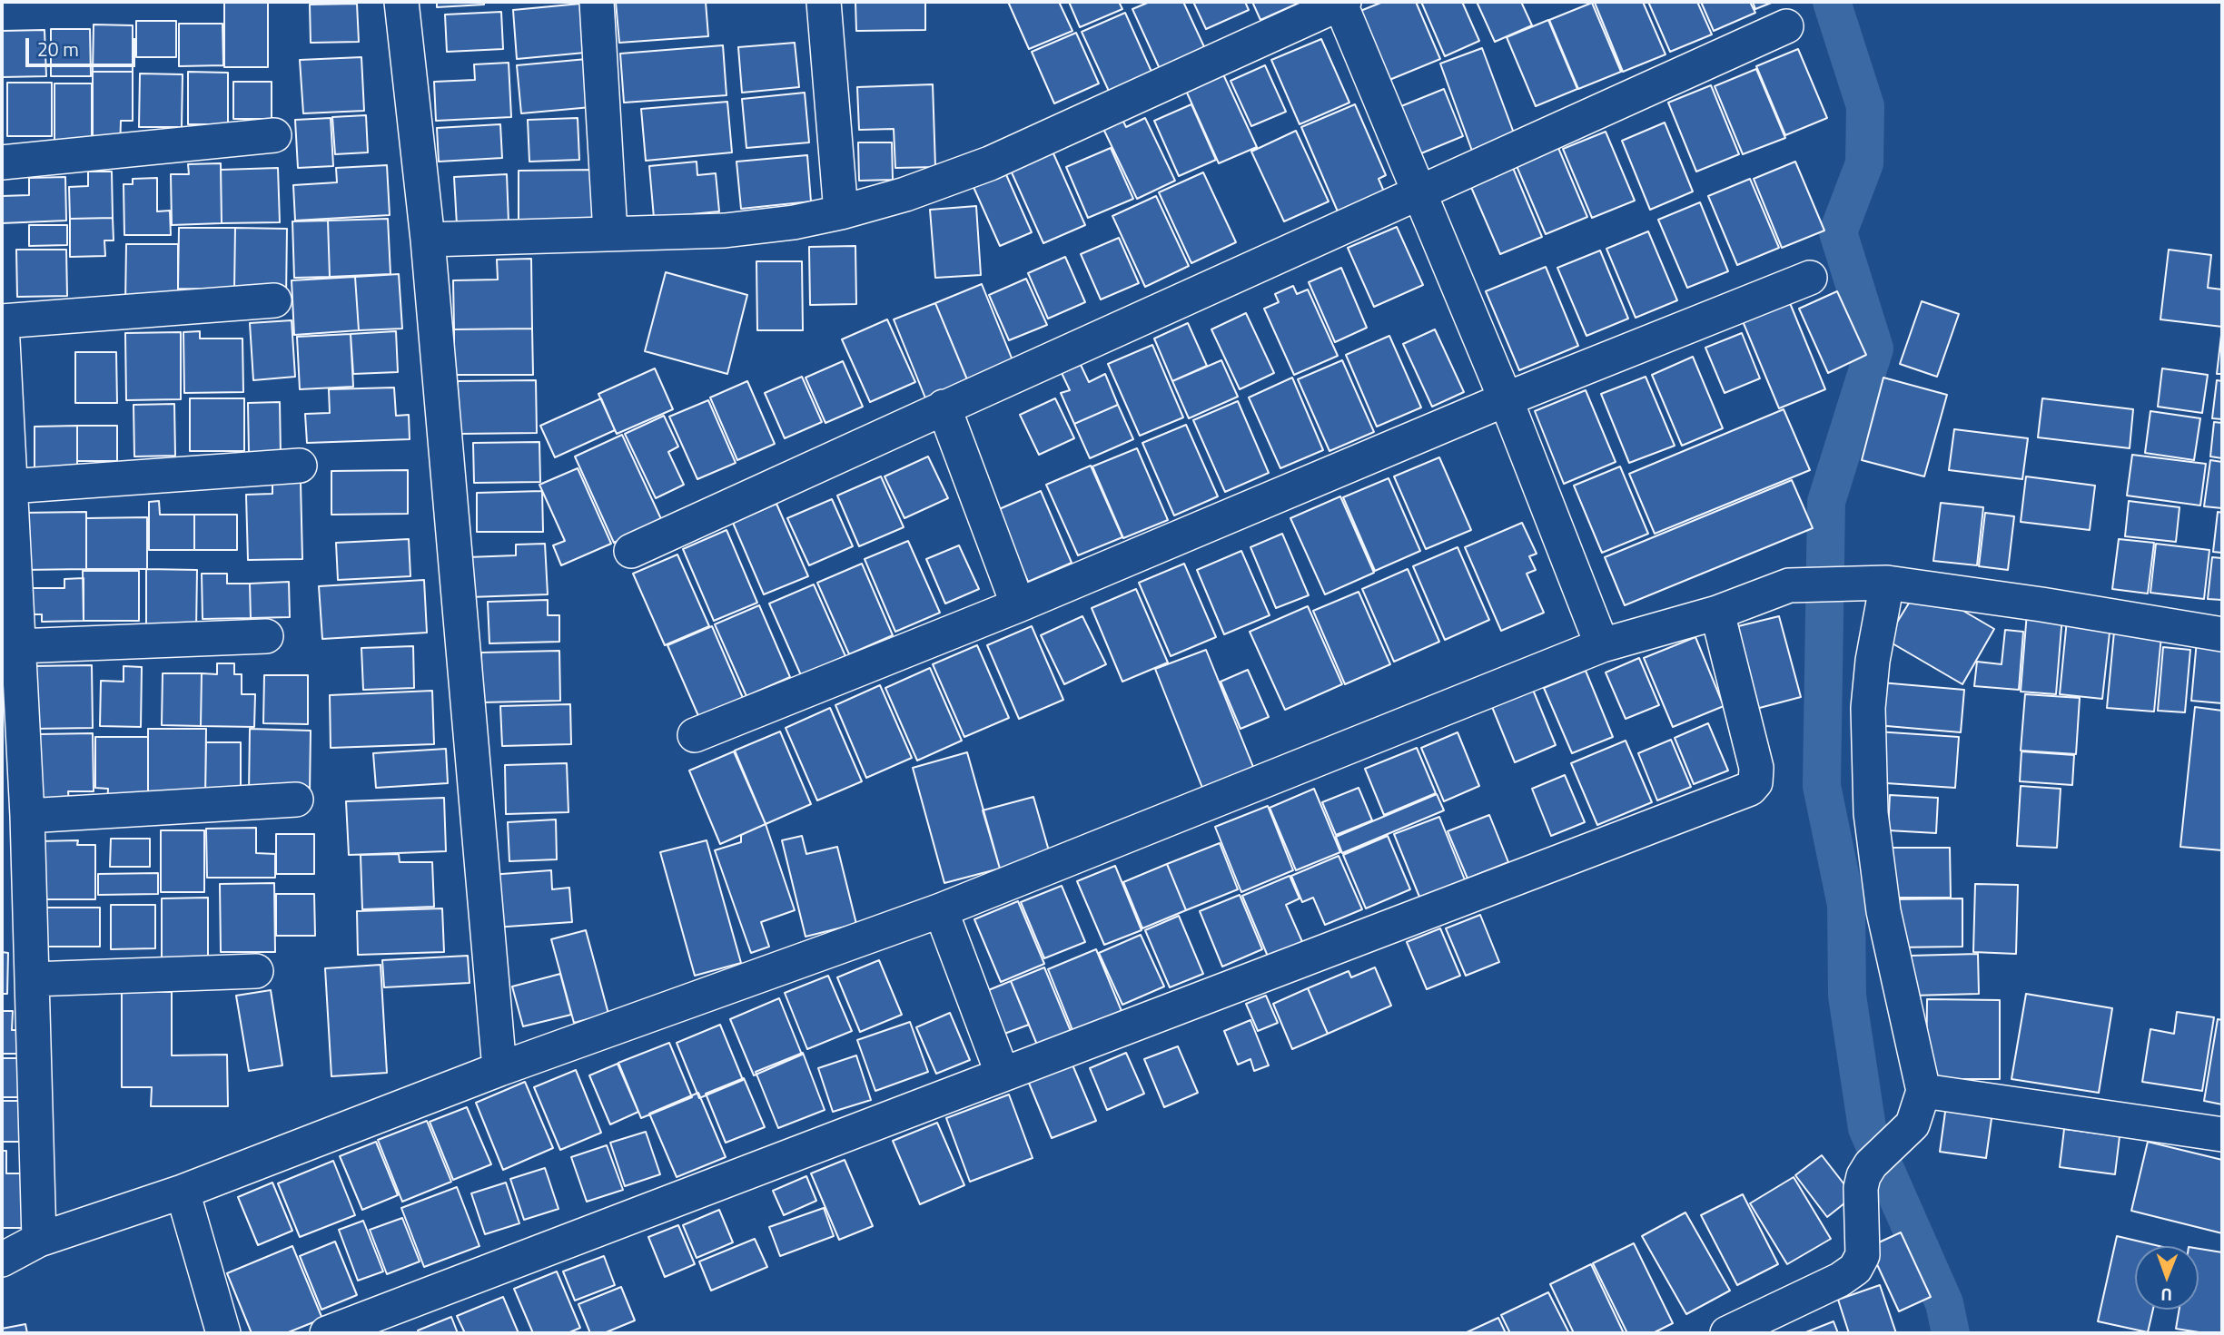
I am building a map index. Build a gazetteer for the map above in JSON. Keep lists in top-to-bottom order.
{
  "scale_bar": "20 m",
  "north": "bottom"
}
